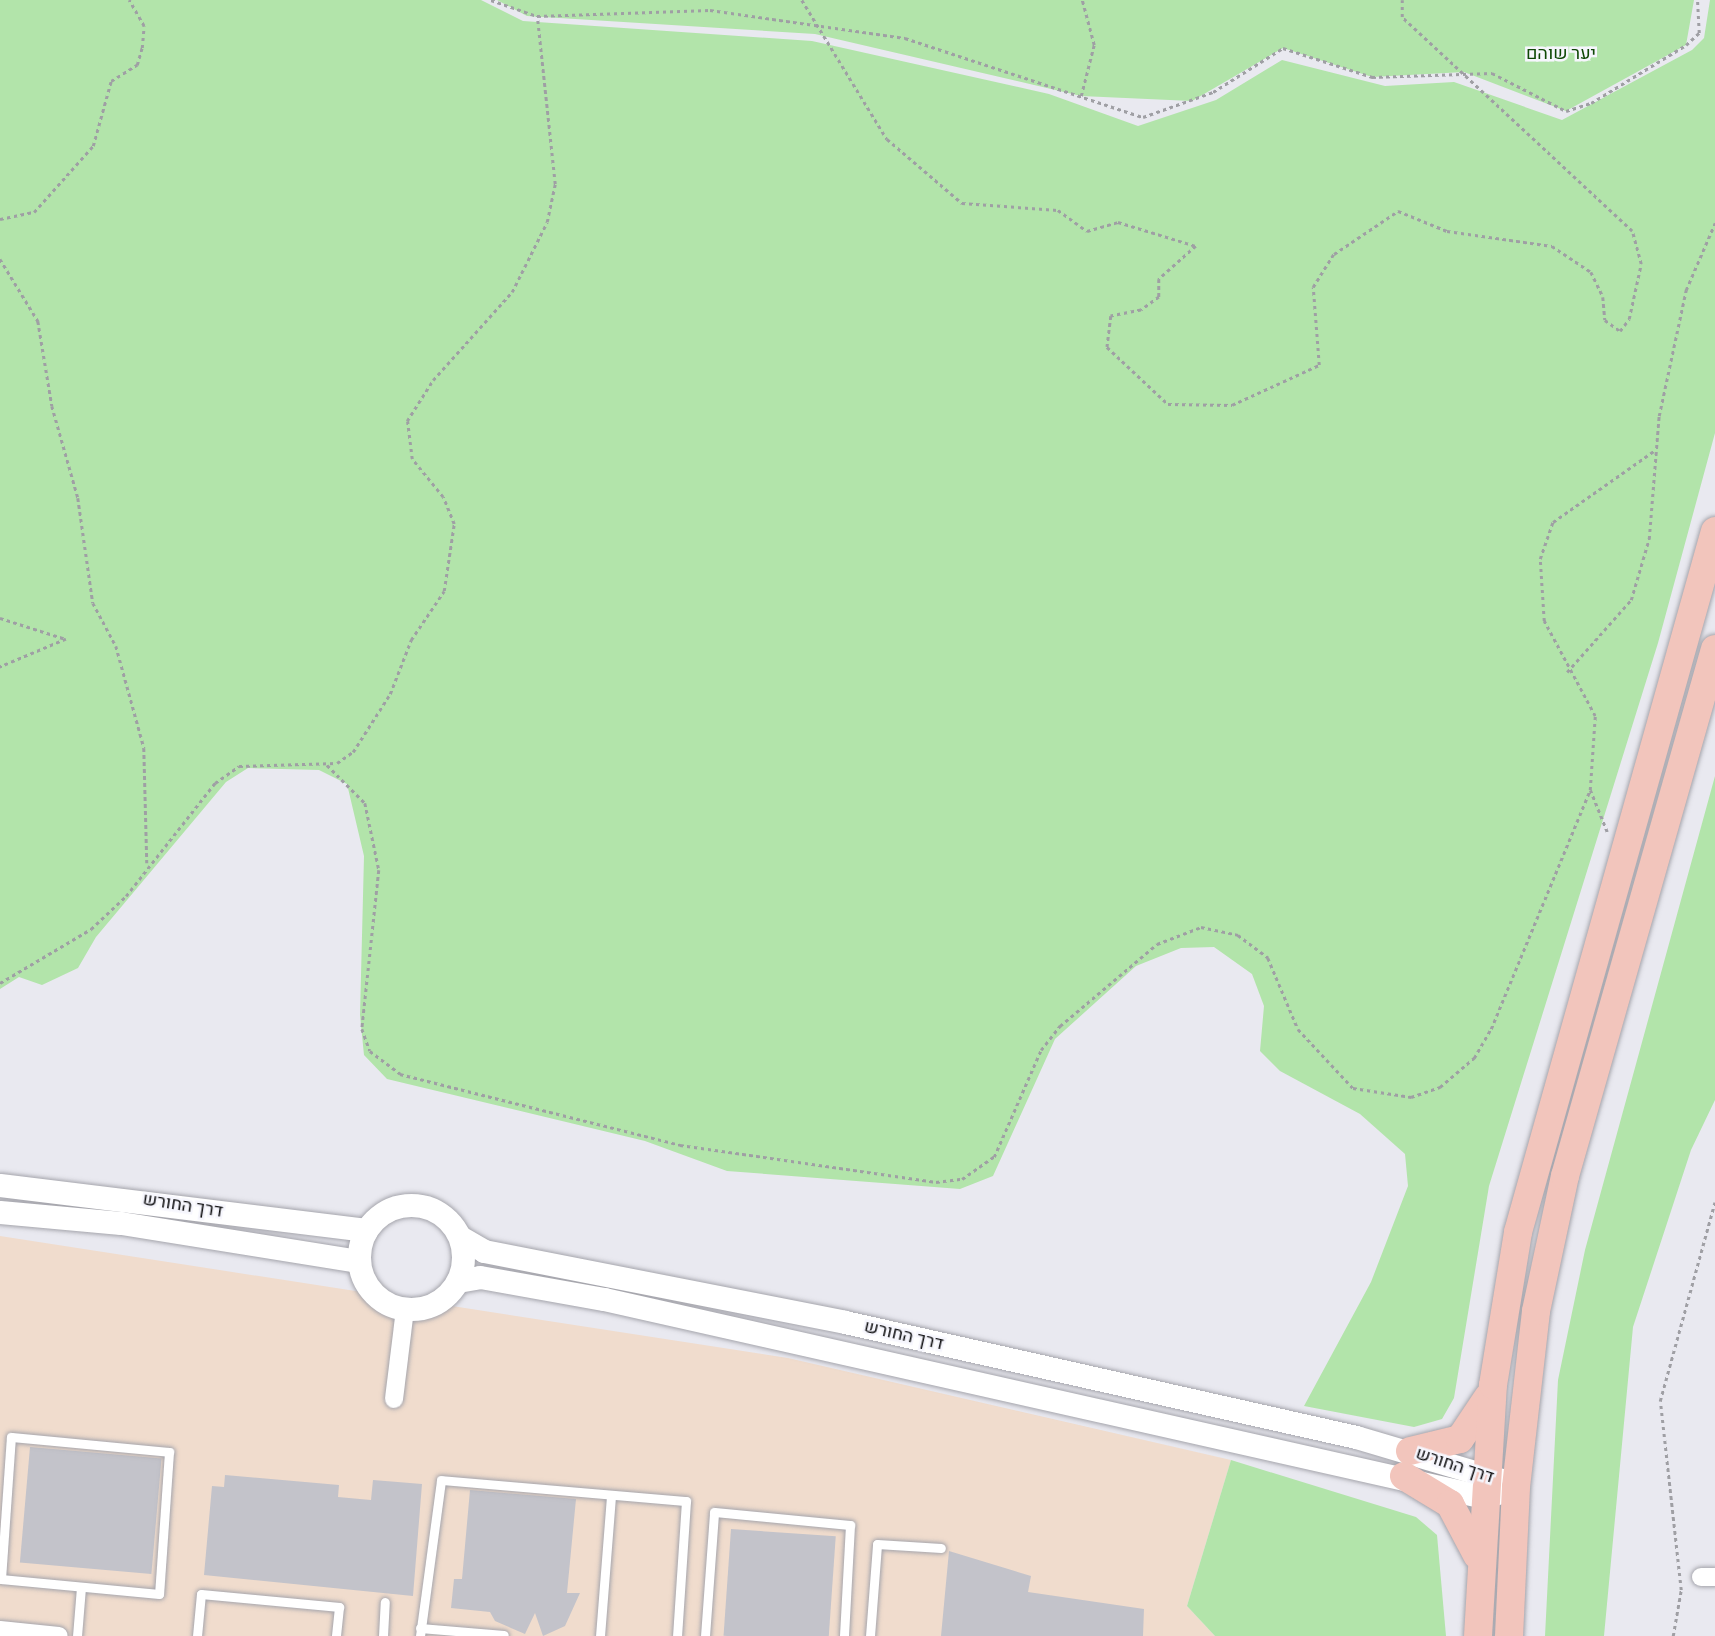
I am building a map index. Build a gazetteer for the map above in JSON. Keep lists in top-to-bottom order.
{
  "streets": {
    "street": ["דרך החורש"]
  },
  "parks": ["יער שוהם"]
}
